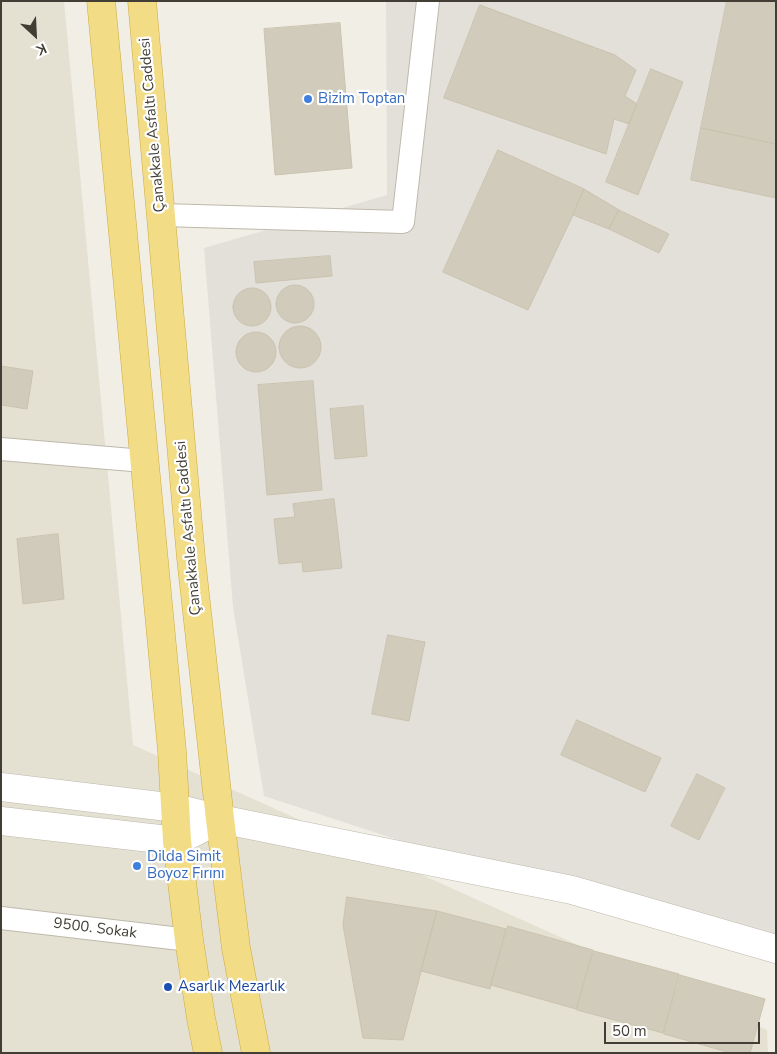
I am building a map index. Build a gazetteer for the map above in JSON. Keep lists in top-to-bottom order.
{
  "streets": {
    "highway": ["Çanakkale Asfaltı Caddesi"],
    "street": ["9500. Sokak"]
  },
  "places": ["Bizim Toptan", "Dilda Simit Boyoz Fırını", "Asarlık Mezarlık"],
  "scale_bar": "50 m",
  "north": "bottom right"
}
